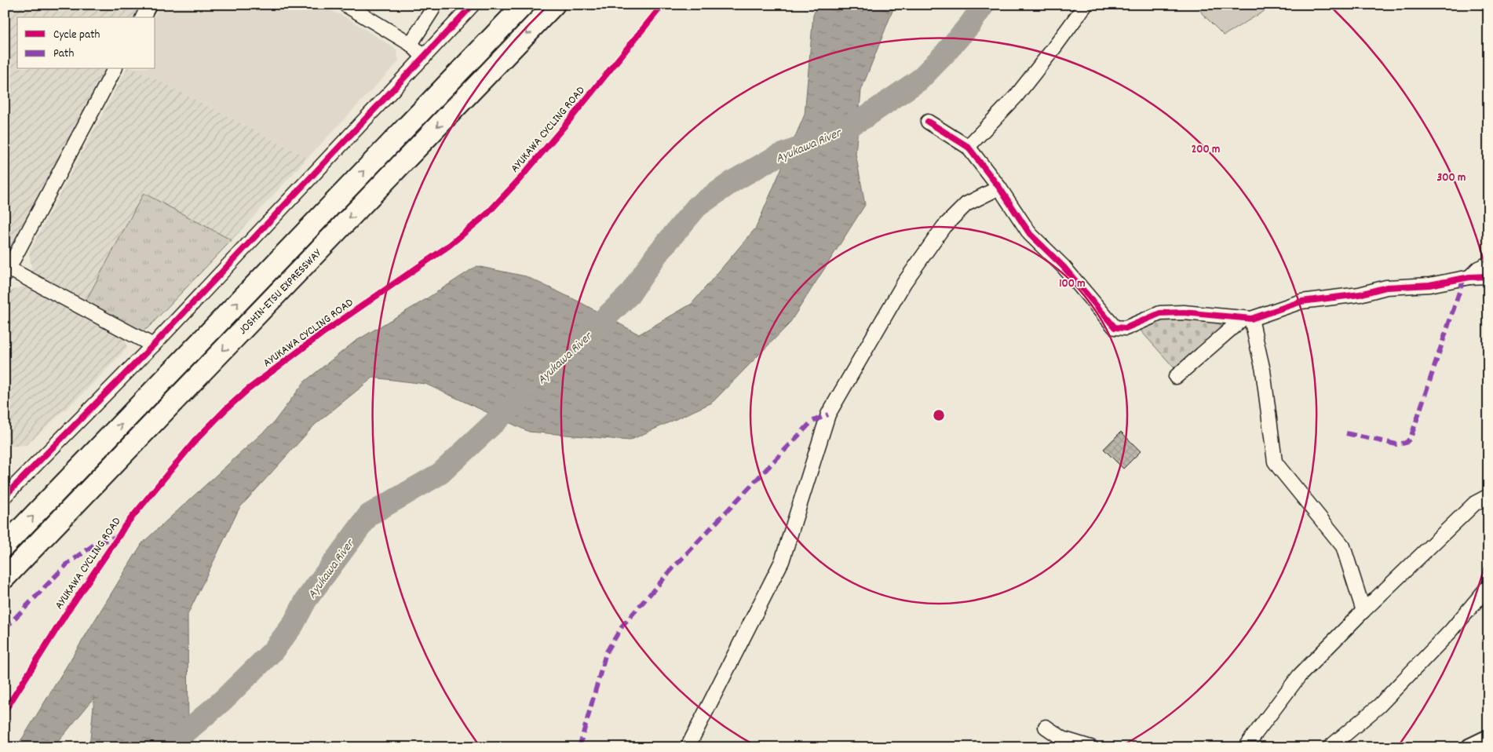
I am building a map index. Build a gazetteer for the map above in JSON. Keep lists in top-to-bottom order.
{
  "streets": {
    "highway": ["JOSHIN-ETSU EXPRESSWAY"],
    "cycle path": ["AYUKAWA CYCLING ROAD"]
  },
  "water": ["Ayukawa River"],
  "legend": ["Cycle path", "Path"],
  "rings": ["200 m", "300 m", "100 m"]
}
